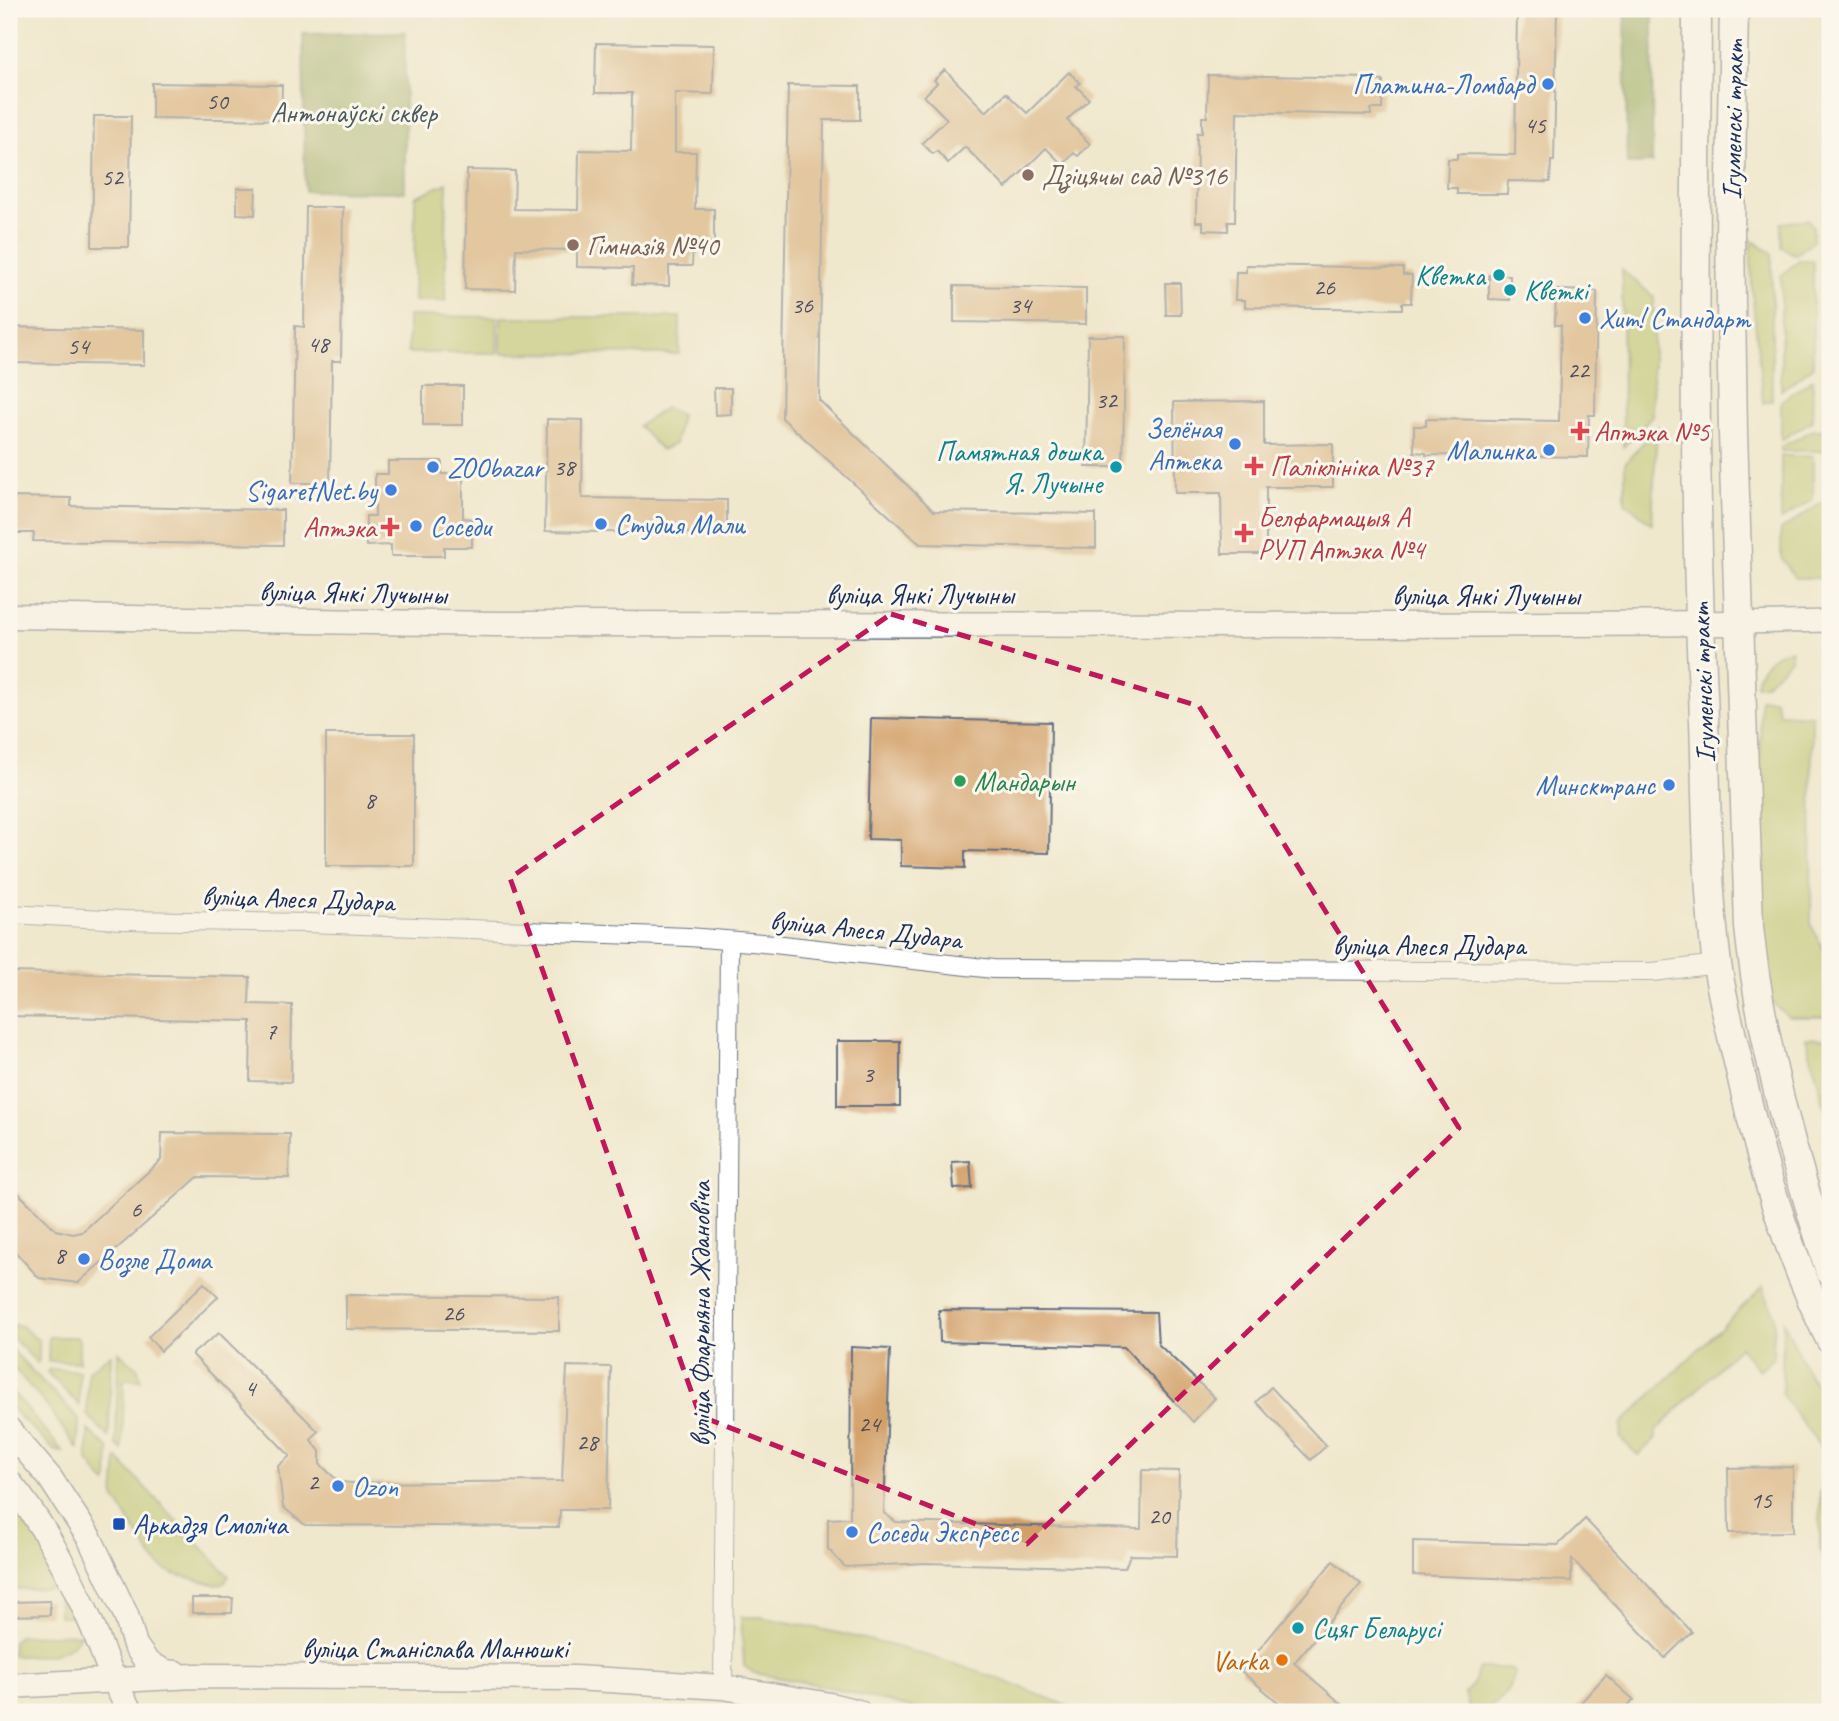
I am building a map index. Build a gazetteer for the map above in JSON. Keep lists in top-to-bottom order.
{
  "streets": {
    "main road": ["Ігуменскі тракт", "вуліца Янкі Лучыны", "вуліца Станіслава Манюшкі"],
    "street": ["вуліца Алеся Дудара", "вуліца Фларыяна Ждановіча"]
  },
  "crossings": [
    ["Ігуменскі тракт", "вуліца Янкі Лучыны"],
    ["Ігуменскі тракт", "вуліца Алеся Дудара"],
    ["вуліца Алеся Дудара", "вуліца Фларыяна Ждановіча"],
    ["вуліца Фларыяна Ждановіча", "вуліца Станіслава Манюшкі"]
  ],
  "parks": ["Антонаўскі сквер"],
  "places": {
    "other": [
      "Платина-Ломбард",
      "Дзіцячы сад №316",
      "Гімназія №40",
      "Кветка",
      "Кветкі",
      "Хит! Стандарт",
      "Зелёная Аптека",
      "Малинка",
      "ZOObazar",
      "Памятная дошка Я. Лучыне",
      "SigaretNet.by",
      "Студия Мали",
      "Соседи",
      "Мандарын",
      "Минсктранс",
      "Возле Дома",
      "Ozon",
      "Соседи Экспресс",
      "Сцяг Беларусі",
      "Varka"
    ],
    "health": [
      "Аптэка №5",
      "Паліклініка №37",
      "Аптэка",
      "Белфармацыя А РУП Аптэка №4"
    ],
    "transit": ["Аркадзя Смоліча"]
  },
  "house_numbers": [
    "50",
    "45",
    "52",
    "26",
    "36",
    "34",
    "48",
    "54",
    "22",
    "32",
    "38",
    "8",
    "7",
    "3",
    "6",
    "8",
    "26",
    "4",
    "24",
    "28",
    "2",
    "15",
    "20"
  ]
}
